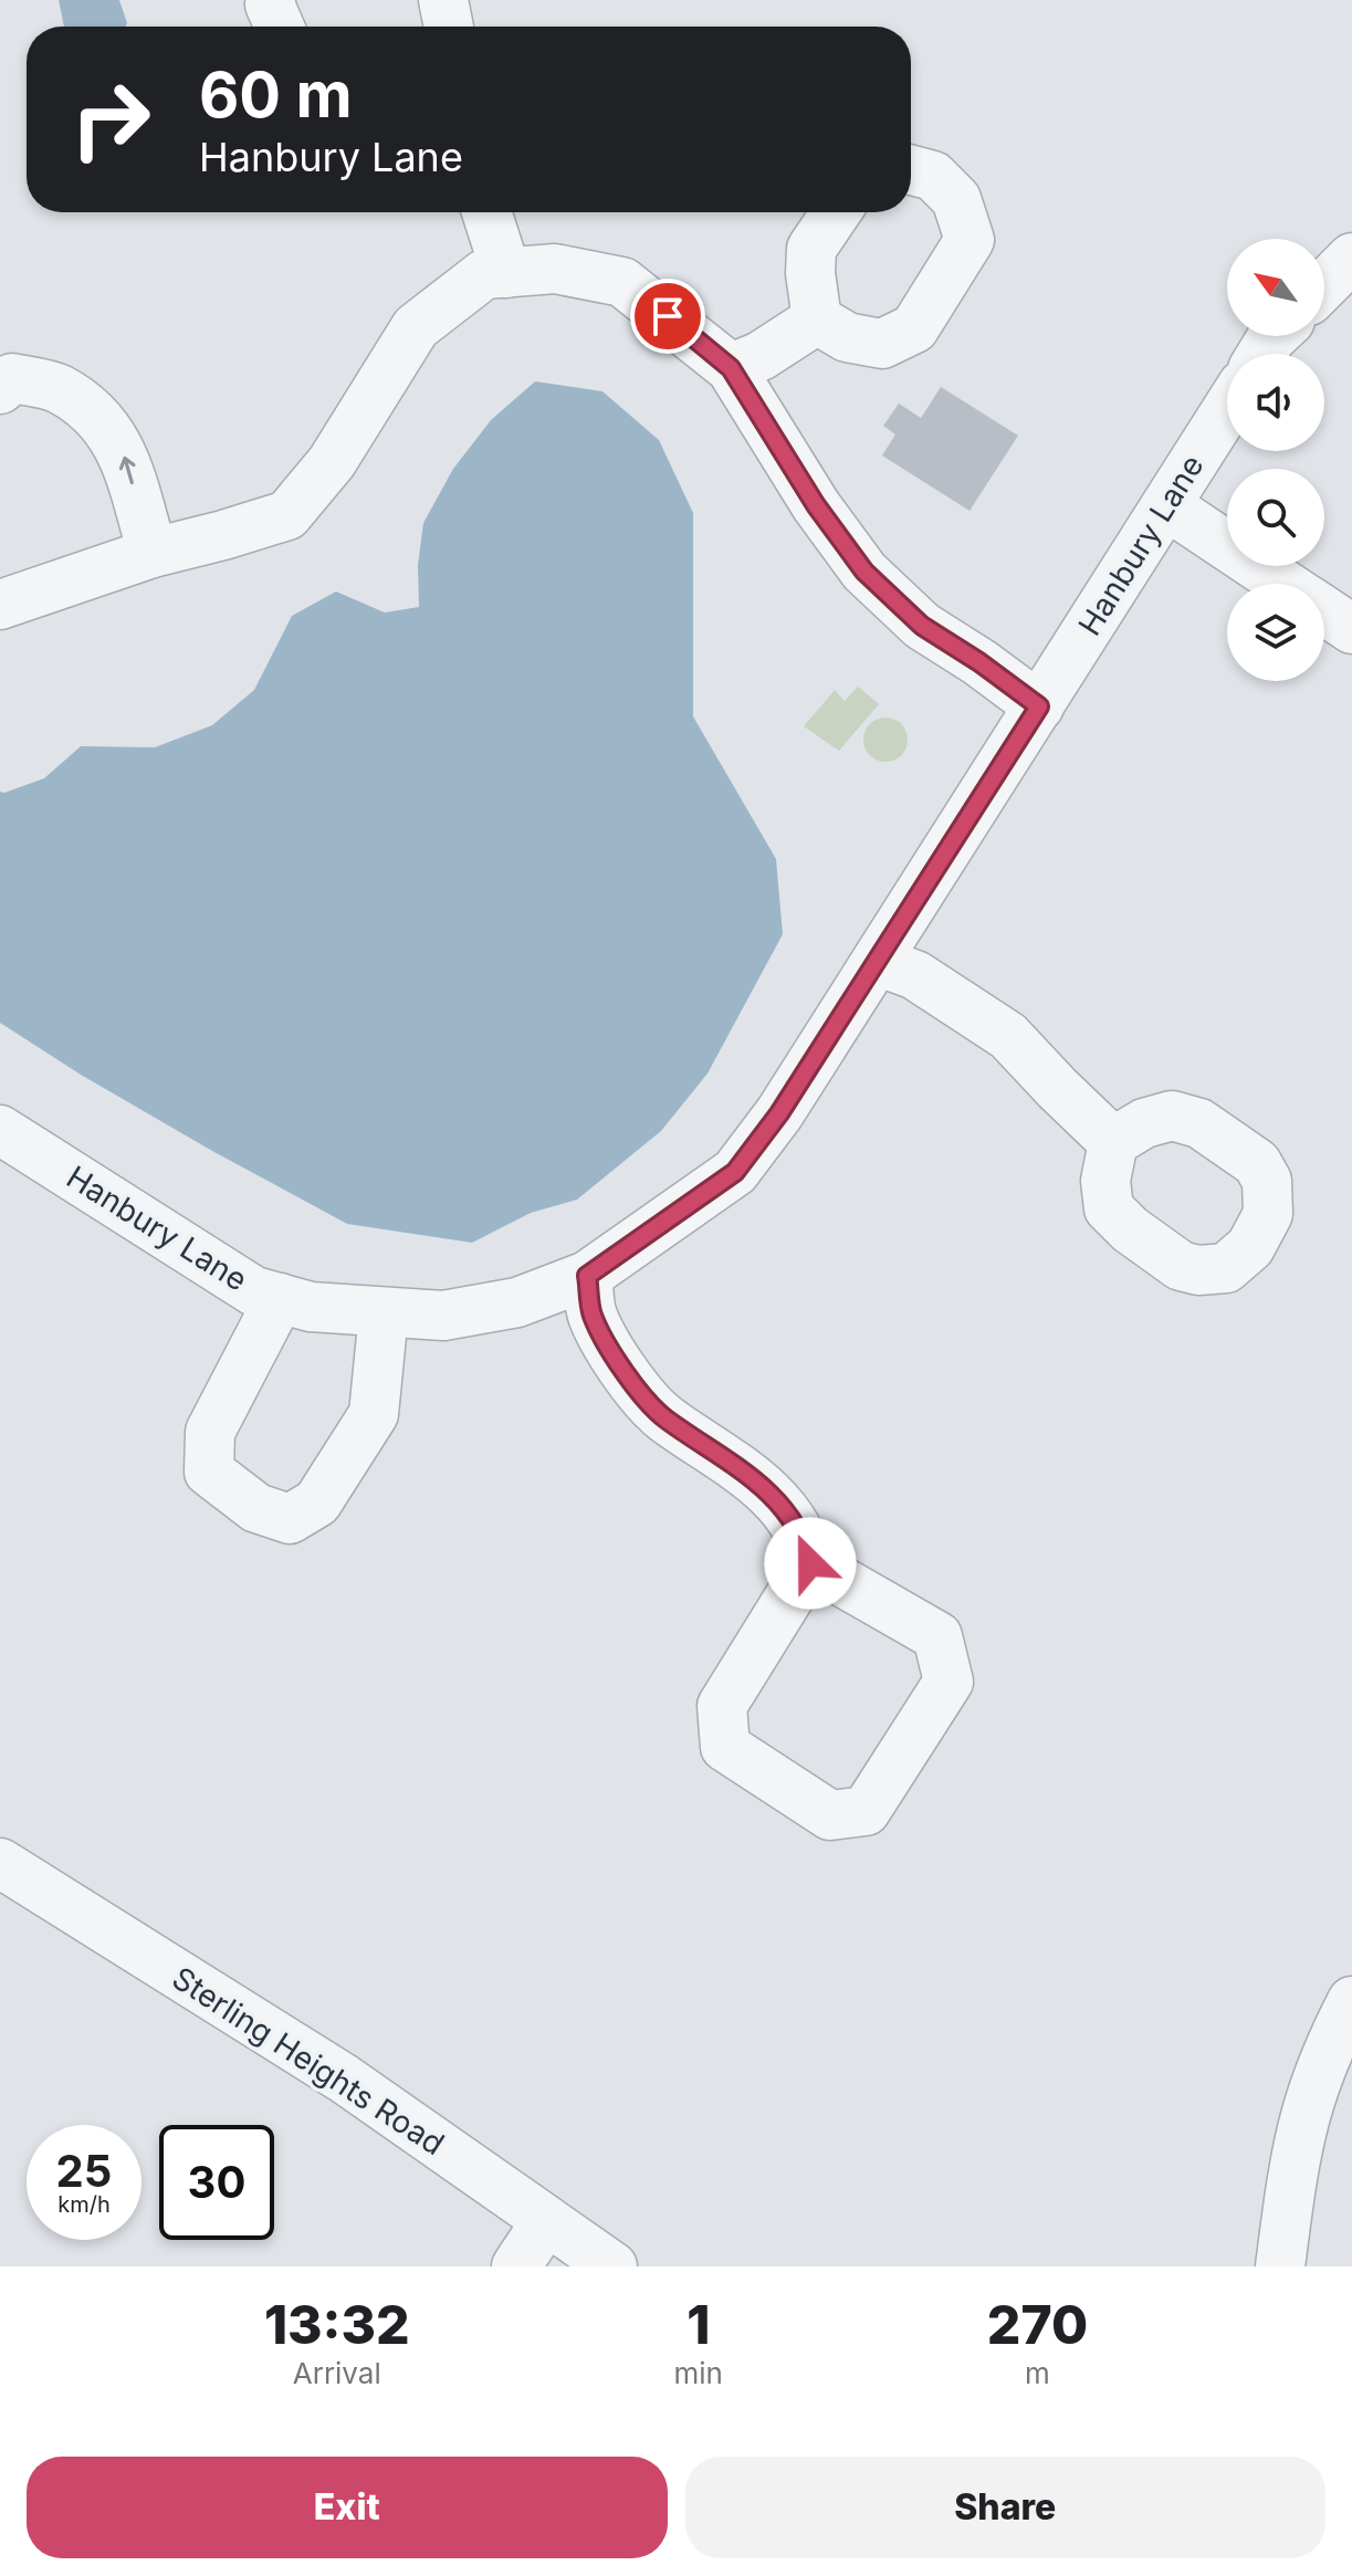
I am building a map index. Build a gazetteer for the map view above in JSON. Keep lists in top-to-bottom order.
{
  "streets": {
    "street": ["Hanbury Lane", "Sterling Heights Road"]
  },
  "north": "top left",
  "page": {
    "turn": ["60 m", "Hanbury Lane"],
    "speed": "25 km/h",
    "limit": "30",
    "eta": [
      "13:32",
      "Arrival",
      "1",
      "min",
      "270",
      "m"
    ],
    "buttons": ["Exit", "Share"]
  }
}
